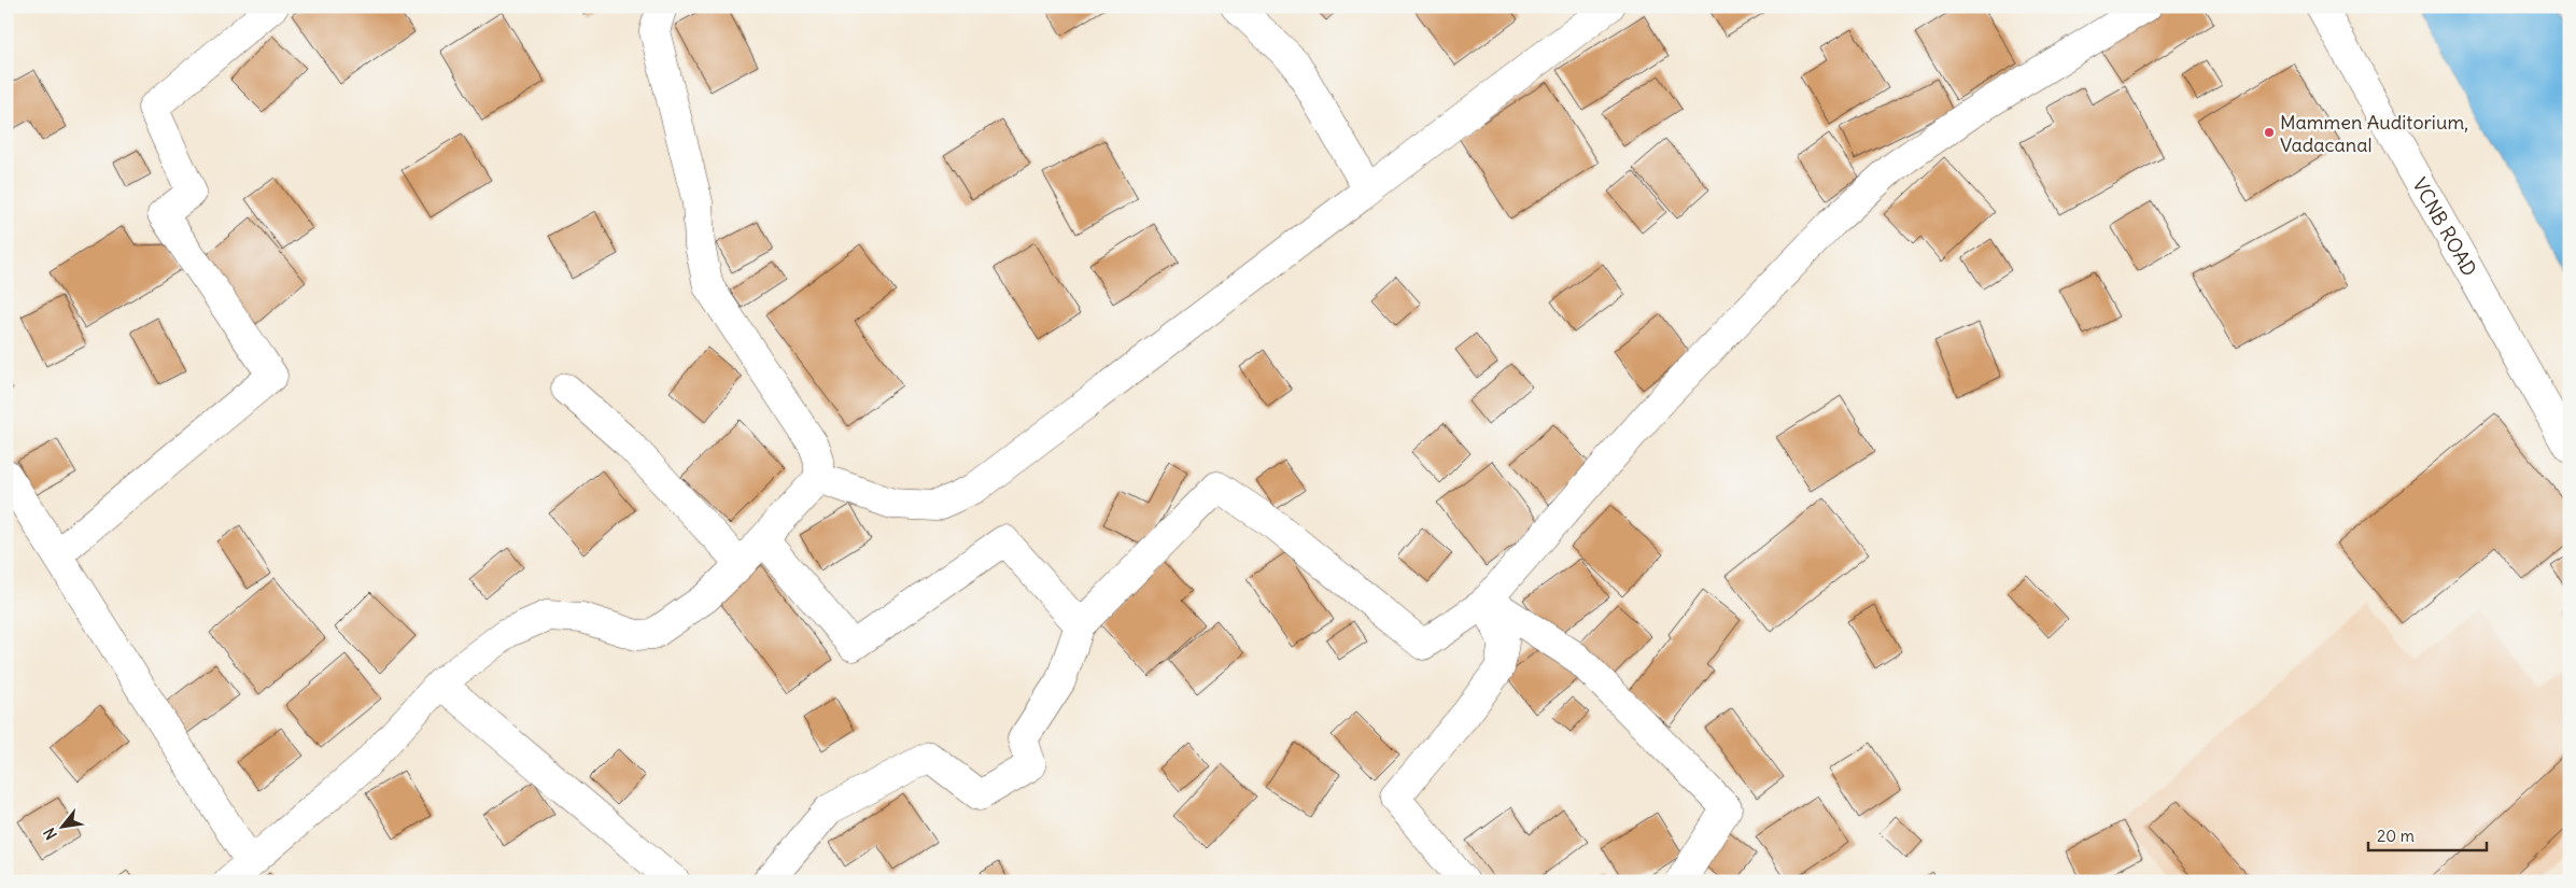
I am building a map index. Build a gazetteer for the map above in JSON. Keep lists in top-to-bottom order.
{
  "streets": {
    "street": ["VCNB ROAD"]
  },
  "places": ["Mammen Auditorium, Vadacanal"],
  "scale_bar": "20 m",
  "north": "bottom left"
}
